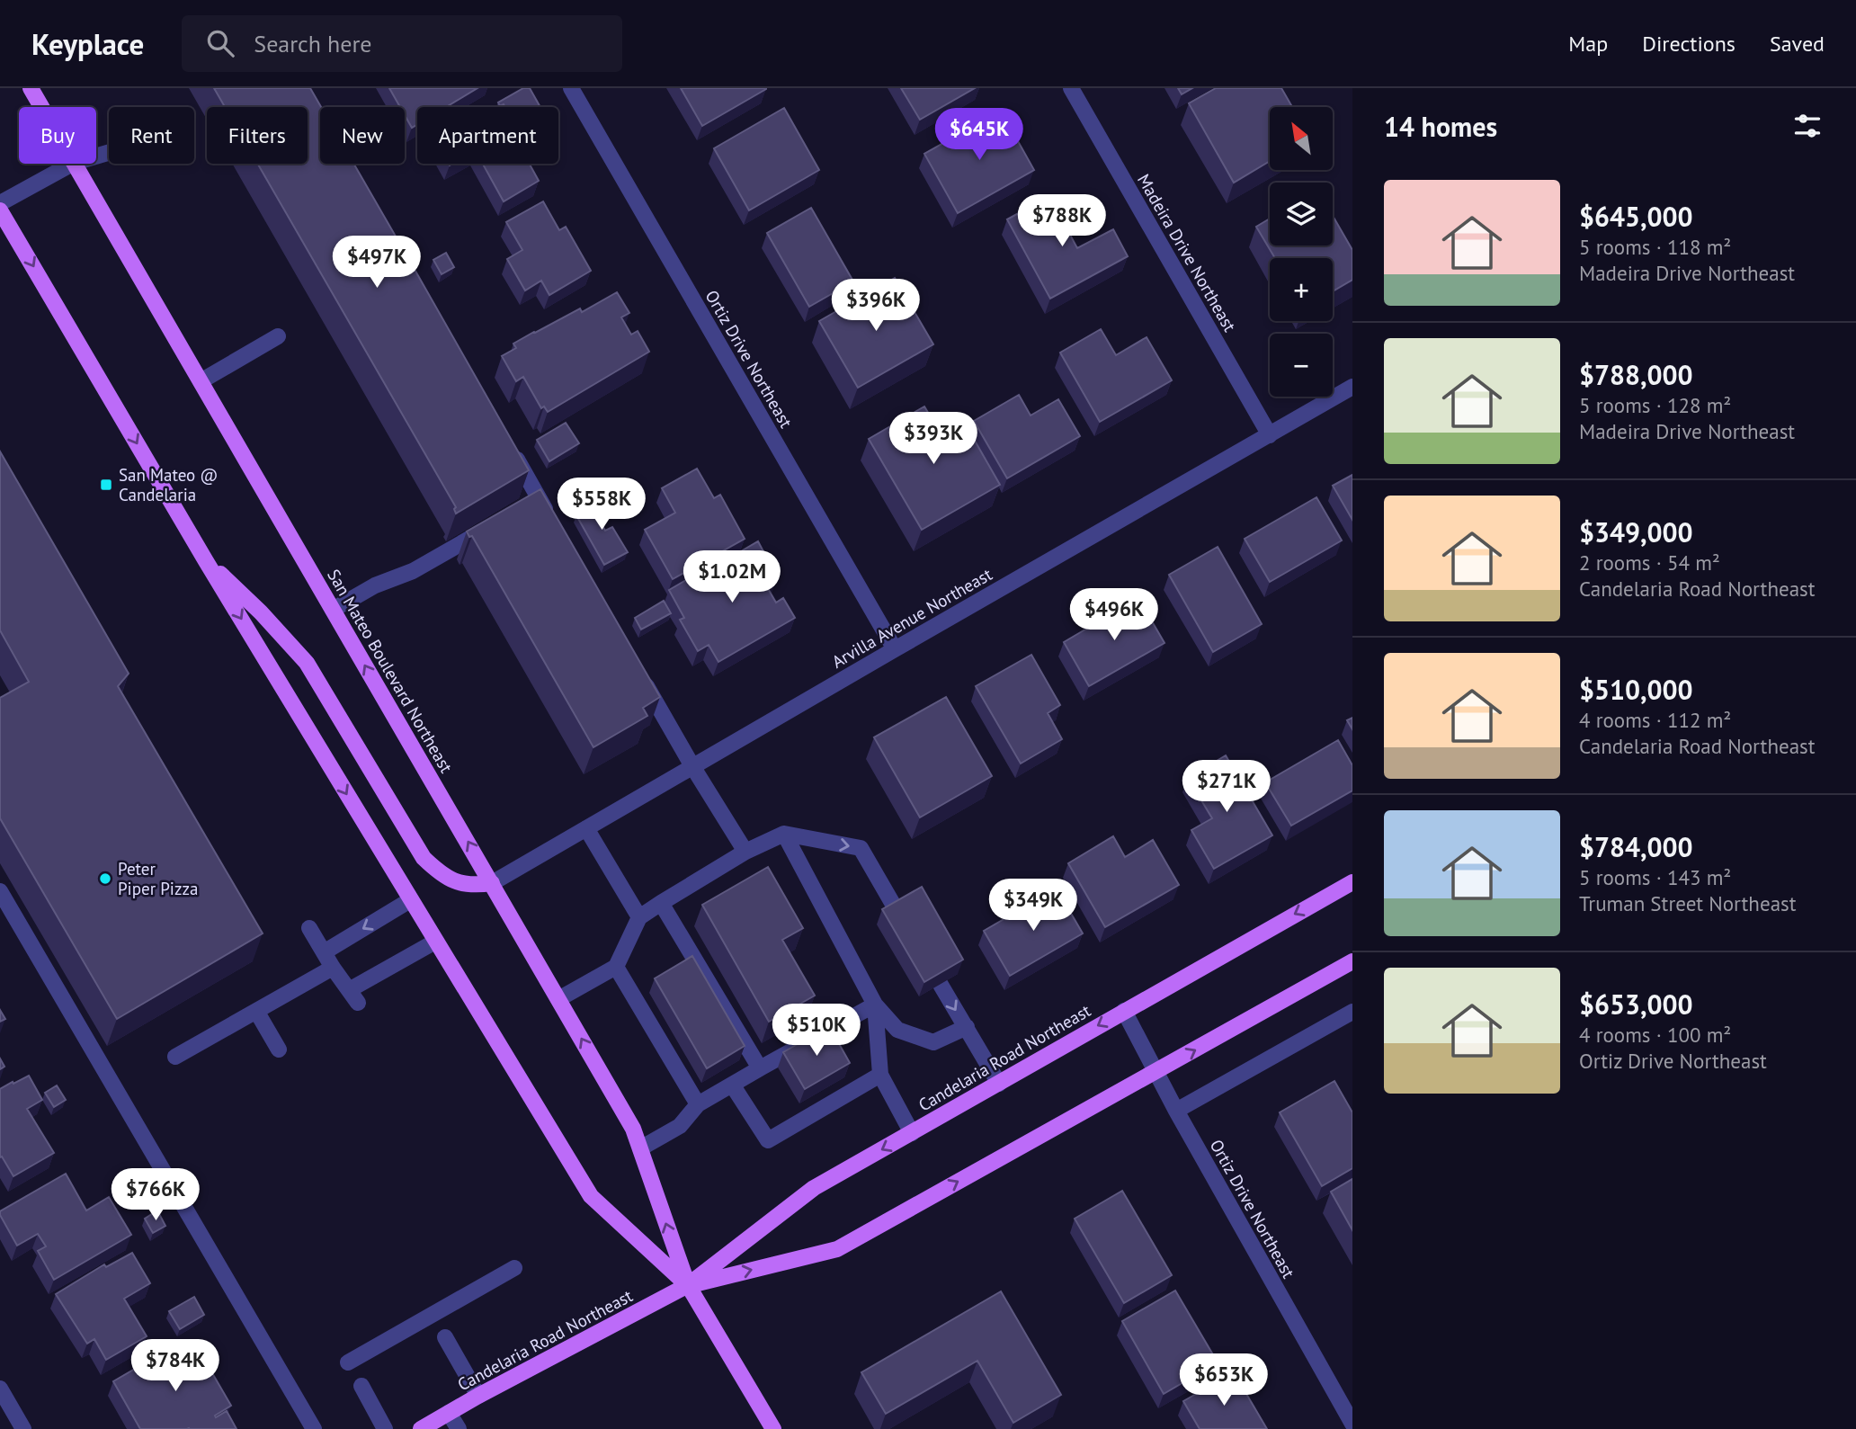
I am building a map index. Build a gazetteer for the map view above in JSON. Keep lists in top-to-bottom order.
{
  "streets": {
    "main road": ["San Mateo Boulevard Northeast", "Candelaria Road Northeast"],
    "street": ["Madeira Drive Northeast", "Ortiz Drive Northeast", "Arvilla Avenue Northeast"]
  },
  "crossings": [
    ["Madeira Drive Northeast", "Arvilla Avenue Northeast"],
    ["Ortiz Drive Northeast", "Arvilla Avenue Northeast"],
    ["Ortiz Drive Northeast", "Candelaria Road Northeast"],
    ["Arvilla Avenue Northeast", "San Mateo Boulevard Northeast"],
    ["San Mateo Boulevard Northeast", "Candelaria Road Northeast"]
  ],
  "places": {
    "transit": ["San Mateo @ Candelaria"],
    "other": ["Peter Piper Pizza"]
  },
  "north": "top left",
  "page": {
    "header": "Keyplace",
    "search": "Search here",
    "nav": ["Map", "Directions", "Saved"],
    "heading": "14 homes",
    "map_buttons": ["+", "−"],
    "chip": [
      "Buy",
      "Rent",
      "Filters",
      "New",
      "Apartment"
    ],
    "price": [
      "$645K",
      "$788K",
      "$497K",
      "$396K",
      "$393K",
      "$558K",
      "$1.02M",
      "$496K",
      "$271K",
      "$349K",
      "$510K",
      "$766K",
      "$784K",
      "$653K"
    ],
    "list": [
      {
        "name": "$645,000",
        "note": "5 rooms · 118 m² · Madeira Drive Northeast"
      },
      {
        "name": "$788,000",
        "note": "5 rooms · 128 m² · Madeira Drive Northeast"
      },
      {
        "name": "$349,000",
        "note": "2 rooms · 54 m² · Candelaria Road Northeast"
      },
      {
        "name": "$510,000",
        "note": "4 rooms · 112 m² · Candelaria Road Northeast"
      },
      {
        "name": "$784,000",
        "note": "5 rooms · 143 m² · Truman Street Northeast"
      },
      {
        "name": "$653,000",
        "note": "4 rooms · 100 m² · Ortiz Drive Northeast"
      }
    ]
  }
}
